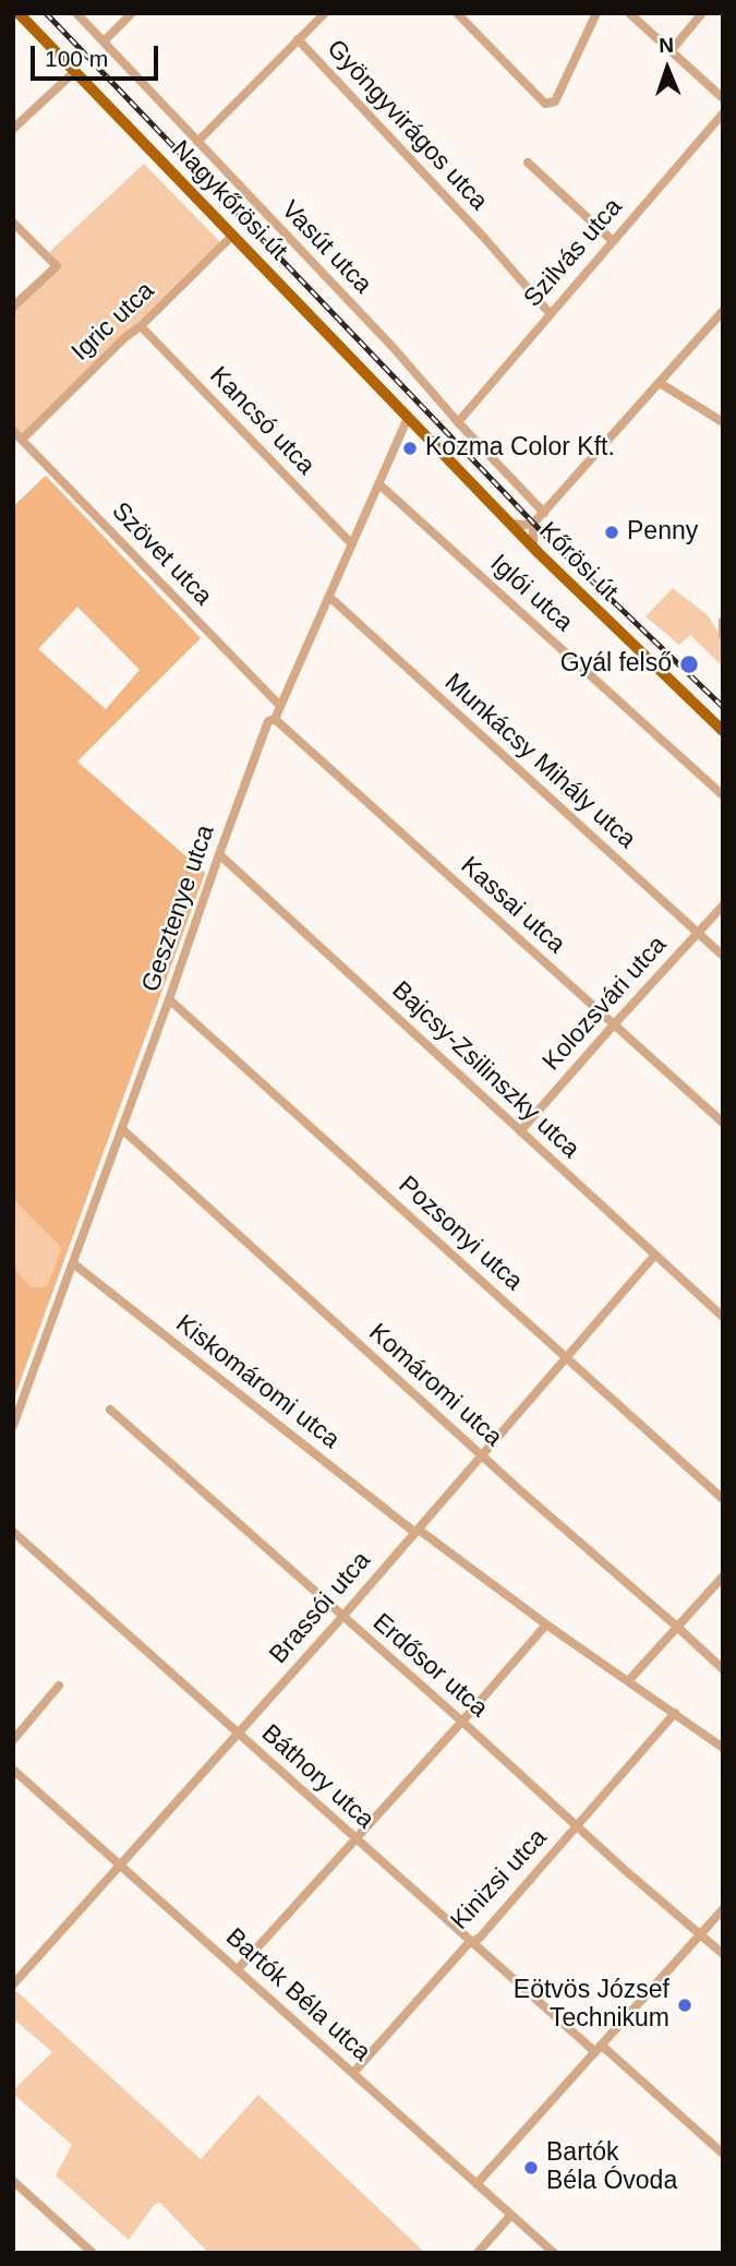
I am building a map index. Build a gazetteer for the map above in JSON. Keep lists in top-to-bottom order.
{
  "streets": {
    "main road": ["Nagykőrösi út", "Kőrösi út"],
    "street": [
      "Gyöngyvirágos utca",
      "Vasút utca",
      "Szilvás utca",
      "Igric utca",
      "Kancsó utca",
      "Szövet utca",
      "Iglói utca",
      "Munkácsy Mihály utca",
      "Kassai utca",
      "Gesztenye utca",
      "Kolozsvári utca",
      "Bajcsy-Zsilinszky utca",
      "Pozsonyi utca",
      "Kiskomáromi utca",
      "Komáromi utca",
      "Brassói utca",
      "Erdősor utca",
      "Báthory utca",
      "Kinizsi utca",
      "Bartók Béla utca"
    ]
  },
  "crossings": [
    ["Gyöngyvirágos utca", "Szilvás utca"],
    ["Nagykőrösi út", "Igric utca"],
    ["Nagykőrösi út", "Kőrösi út"],
    ["Nagykőrösi út", "Gesztenye utca"],
    ["Vasút utca", "Szilvás utca"],
    ["Igric utca", "Kancsó utca"],
    ["Igric utca", "Szövet utca"],
    ["Kancsó utca", "Gesztenye utca"],
    ["Szövet utca", "Gesztenye utca"],
    ["Kőrösi út", "Gesztenye utca"],
    ["Iglói utca", "Gesztenye utca"],
    ["Munkácsy Mihály utca", "Gesztenye utca"],
    ["Munkácsy Mihály utca", "Kolozsvári utca"],
    ["Kassai utca", "Gesztenye utca"],
    ["Kassai utca", "Kolozsvári utca"],
    ["Gesztenye utca", "Bajcsy-Zsilinszky utca"],
    ["Gesztenye utca", "Pozsonyi utca"],
    ["Gesztenye utca", "Kiskomáromi utca"],
    ["Gesztenye utca", "Komáromi utca"],
    ["Kolozsvári utca", "Bajcsy-Zsilinszky utca"],
    ["Bajcsy-Zsilinszky utca", "Brassói utca"],
    ["Pozsonyi utca", "Brassói utca"],
    ["Kiskomáromi utca", "Brassói utca"],
    ["Kiskomáromi utca", "Kinizsi utca"],
    ["Komáromi utca", "Brassói utca"],
    ["Brassói utca", "Erdősor utca"],
    ["Brassói utca", "Báthory utca"],
    ["Brassói utca", "Bartók Béla utca"],
    ["Erdősor utca", "Kinizsi utca"],
    ["Báthory utca", "Kinizsi utca"],
    ["Kinizsi utca", "Bartók Béla utca"]
  ],
  "places": [
    "Kozma Color Kft.",
    "Penny",
    "Gyál felső",
    "Eötvös József Technikum",
    "Bartók Béla Óvoda"
  ],
  "scale_bar": "100 m",
  "north": "top"
}
